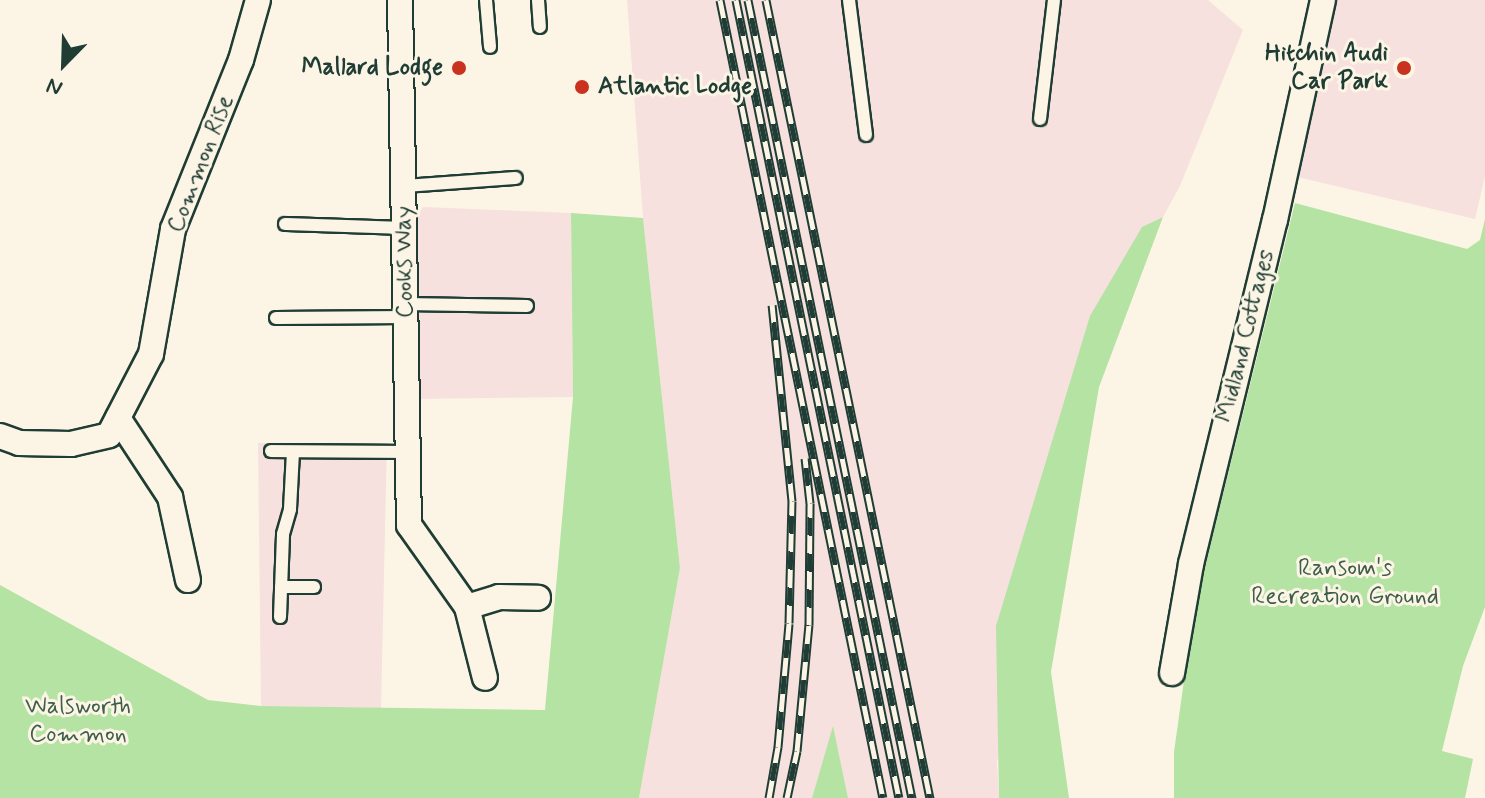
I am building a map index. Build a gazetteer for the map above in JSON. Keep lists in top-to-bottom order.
{
  "streets": {
    "street": ["Common Rise", "Cooks Way", "Midland Cottages"]
  },
  "parks": ["Ransom's Recreation Ground", "Walsworth Common"],
  "places": ["Mallard Lodge", "Hitchin Audi Car Park", "Atlantic Lodge"],
  "north": "bottom left"
}
